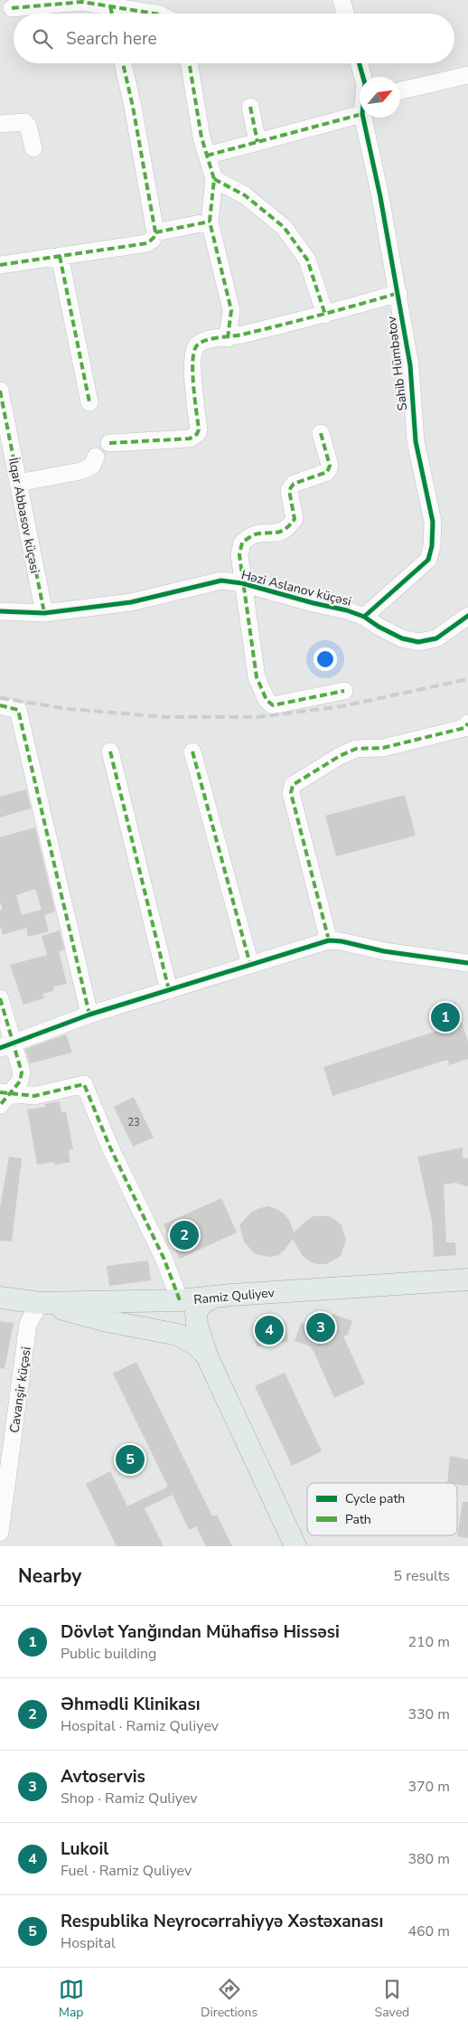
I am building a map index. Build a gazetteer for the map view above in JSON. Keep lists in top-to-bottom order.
{
  "streets": {
    "main road": ["Ramiz Quliyev"],
    "street": [
      "Sahib Hümbətov",
      "İlqar Abbasov küçəsi",
      "Həzi Aslanov küçəsi",
      "Cavanşir küçəsi"
    ]
  },
  "crossings": [
    ["Sahib Hümbətov", "Həzi Aslanov küçəsi"],
    ["İlqar Abbasov küçəsi", "Həzi Aslanov küçəsi"],
    ["Ramiz Quliyev", "Cavanşir küçəsi"]
  ],
  "house_numbers": ["23"],
  "legend": ["Cycle path", "Path"],
  "north": "top right",
  "page": {
    "search": "Search here",
    "pins": [
      "1",
      "2",
      "3",
      "4",
      "5"
    ],
    "heading": ["Nearby", "5 results"],
    "list": [
      {
        "mark": "1",
        "name": "Dövlət Yanğından Mühafisə Hissəsi",
        "note": "Public building",
        "value": "210 m"
      },
      {
        "mark": "2",
        "name": "Əhmədli Klinikası",
        "note": "Hospital · Ramiz Quliyev",
        "value": "330 m"
      },
      {
        "mark": "3",
        "name": "Avtoservis",
        "note": "Shop · Ramiz Quliyev",
        "value": "370 m"
      },
      {
        "mark": "4",
        "name": "Lukoil",
        "note": "Fuel · Ramiz Quliyev",
        "value": "380 m"
      },
      {
        "mark": "5",
        "name": "Respublika Neyrocərrahiyyə Xəstəxanası",
        "note": "Hospital",
        "value": "460 m"
      }
    ],
    "nav": ["Map", "Directions", "Saved"]
  }
}
